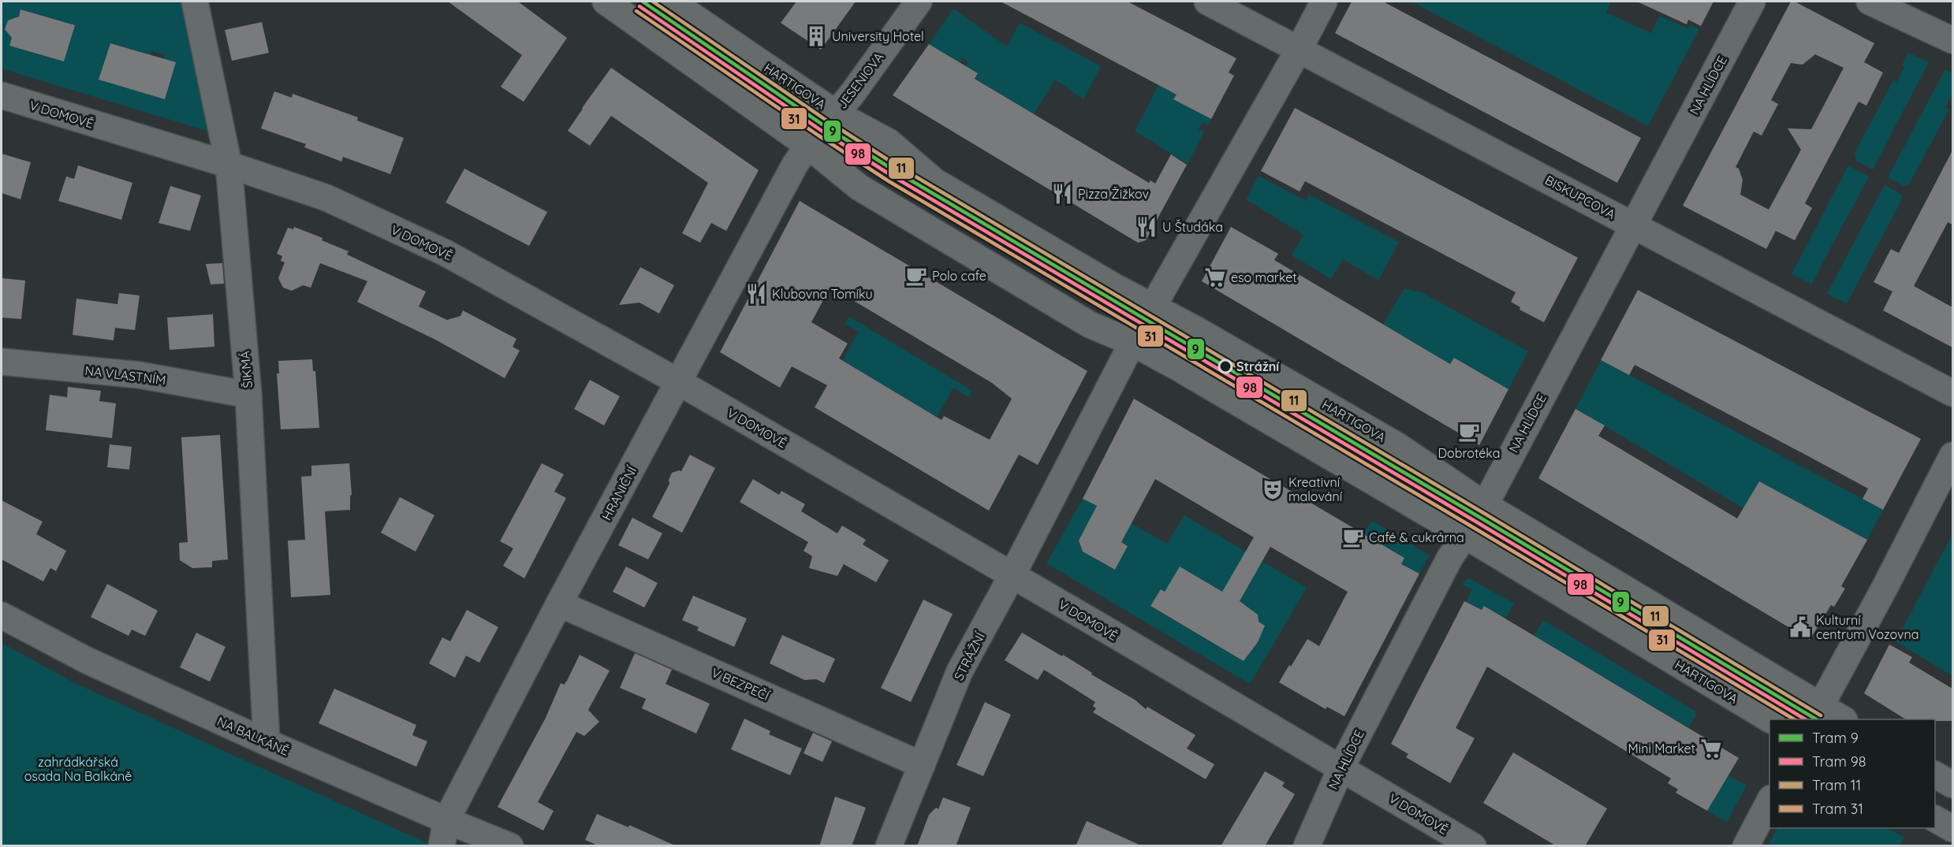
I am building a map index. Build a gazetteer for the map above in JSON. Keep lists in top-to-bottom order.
{
  "streets": {
    "street": [
      "JESENIOVA",
      "NA HLÍDCE",
      "HARTIGOVA",
      "V DOMOVĚ",
      "BISKUPCOVA",
      "ŠIKMÁ",
      "NA VLASTNÍM",
      "HRANIČNÍ",
      "STRÁŽNÍ",
      "V BEZPEČÍ",
      "NA BALKÁNĚ"
    ]
  },
  "crossings": [
    ["JESENIOVA", "HARTIGOVA"],
    ["JESENIOVA", "HRANIČNÍ"],
    ["NA HLÍDCE", "HARTIGOVA"],
    ["NA HLÍDCE", "V DOMOVĚ"],
    ["NA HLÍDCE", "BISKUPCOVA"],
    ["HARTIGOVA", "HRANIČNÍ"],
    ["HARTIGOVA", "STRÁŽNÍ"],
    ["V DOMOVĚ", "ŠIKMÁ"],
    ["V DOMOVĚ", "HRANIČNÍ"],
    ["V DOMOVĚ", "STRÁŽNÍ"],
    ["BISKUPCOVA", "STRÁŽNÍ"],
    ["ŠIKMÁ", "NA VLASTNÍM"],
    ["ŠIKMÁ", "NA BALKÁNĚ"],
    ["HRANIČNÍ", "V BEZPEČÍ"],
    ["HRANIČNÍ", "NA BALKÁNĚ"],
    ["STRÁŽNÍ", "V BEZPEČÍ"]
  ],
  "parks": ["zahrádkářská osada Na Balkáně"],
  "places": {
    "building": ["University Hotel"],
    "restaurant": ["Pizza Žižkov", "U Študáka", "Klubovna Tomíku"],
    "cafe": ["Polo cafe", "Dobrotéka", "Café & cukrárna"],
    "supermarket": ["eso market", "Mini Market"],
    "other": ["Strážní"],
    "theatre": ["Kreativní malování"],
    "public building": ["Kulturní centrum Vozovna"]
  },
  "lines": [
    "tram line 9",
    "tram line 11",
    "tram line 98",
    "tram line 31"
  ],
  "legend": [
    "Tram 9",
    "Tram 98",
    "Tram 11",
    "Tram 31"
  ]
}
